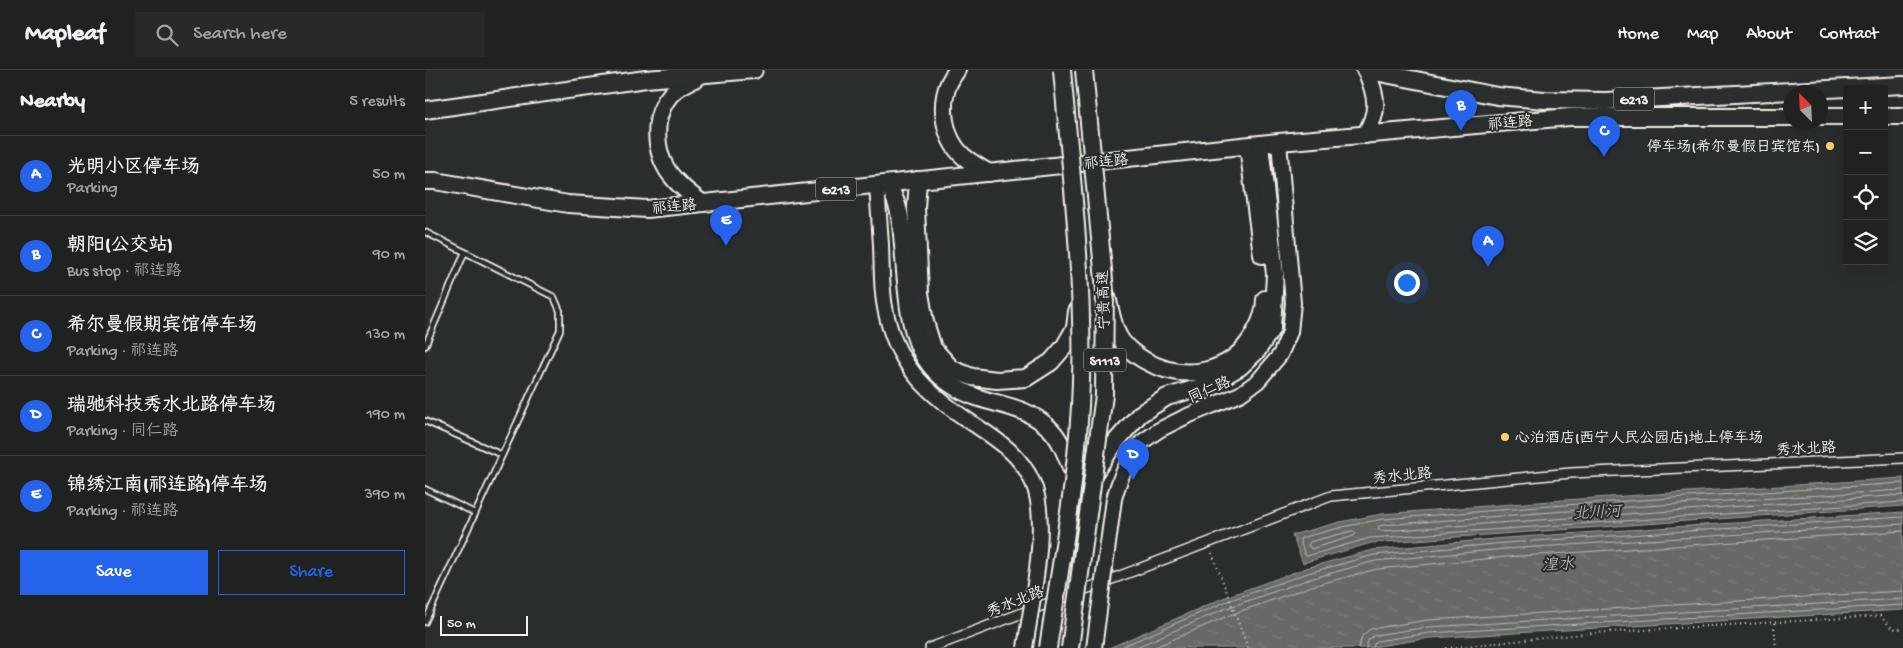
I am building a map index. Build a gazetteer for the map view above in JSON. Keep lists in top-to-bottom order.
{
  "streets": {
    "highway": [
      "G213",
      "祁连路",
      "宁贵高速",
      "S1113"
    ],
    "main road": ["同仁路"],
    "street": ["秀水北路"]
  },
  "crossings": [
    ["祁连路", "同仁路"]
  ],
  "water": ["北川河", "湟水"],
  "places": ["停车场(希尔曼假日宾馆东)", "心泊酒店(西宁人民公园店)地上停车场"],
  "scale_bar": "50 m",
  "north": "top left",
  "page": {
    "header": "Mapleaf",
    "search": "Search here",
    "nav": [
      "Home",
      "Map",
      "About",
      "Contact"
    ],
    "heading": ["Nearby", "5 results"],
    "map_buttons": ["+", "−"],
    "pins": [
      "B",
      "C",
      "E",
      "A",
      "D"
    ],
    "list": [
      {
        "mark": "A",
        "name": "光明小区停车场",
        "note": "Parking",
        "value": "50 m"
      },
      {
        "mark": "B",
        "name": "朝阳(公交站)",
        "note": "Bus stop · 祁连路",
        "value": "90 m"
      },
      {
        "mark": "C",
        "name": "希尔曼假期宾馆停车场",
        "note": "Parking · 祁连路",
        "value": "130 m"
      },
      {
        "mark": "D",
        "name": "瑞驰科技秀水北路停车场",
        "note": "Parking · 同仁路",
        "value": "190 m"
      },
      {
        "mark": "E",
        "name": "锦绣江南(祁连路)停车场",
        "note": "Parking · 祁连路",
        "value": "390 m"
      }
    ],
    "buttons": ["Save", "Share"],
    "scale": "50 m"
  }
}
